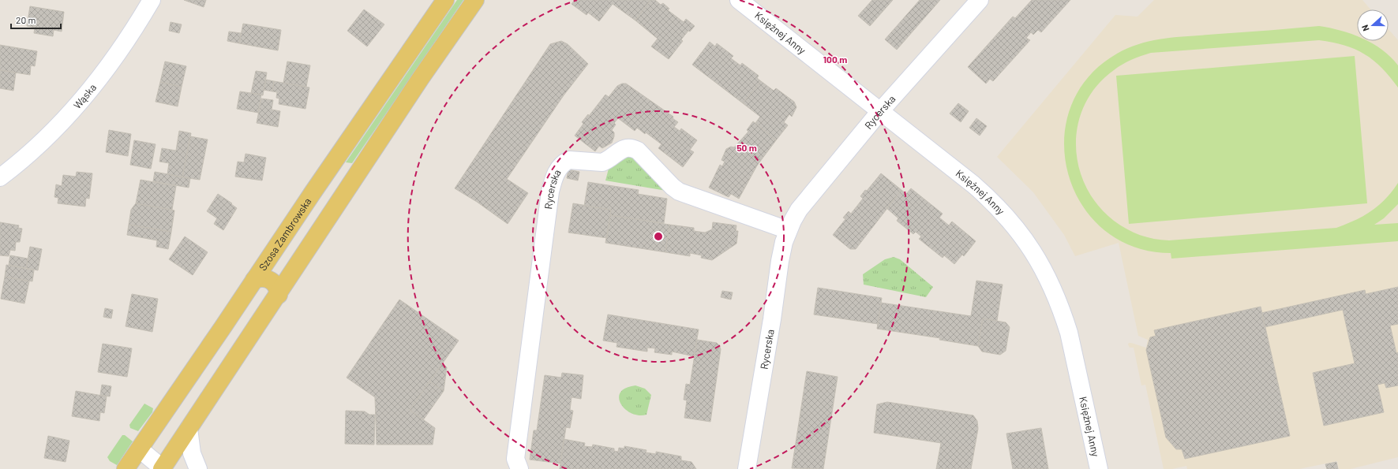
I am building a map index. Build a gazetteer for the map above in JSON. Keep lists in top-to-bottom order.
{
  "streets": {
    "main road": ["Szosa Zambrowska"],
    "street": ["Księżnej Anny", "Wąska", "Rycerska"]
  },
  "crossings": [
    ["Księżnej Anny", "Rycerska"]
  ],
  "scale_bar": "20 m",
  "north": "left",
  "rings": ["100 m", "50 m"]
}
